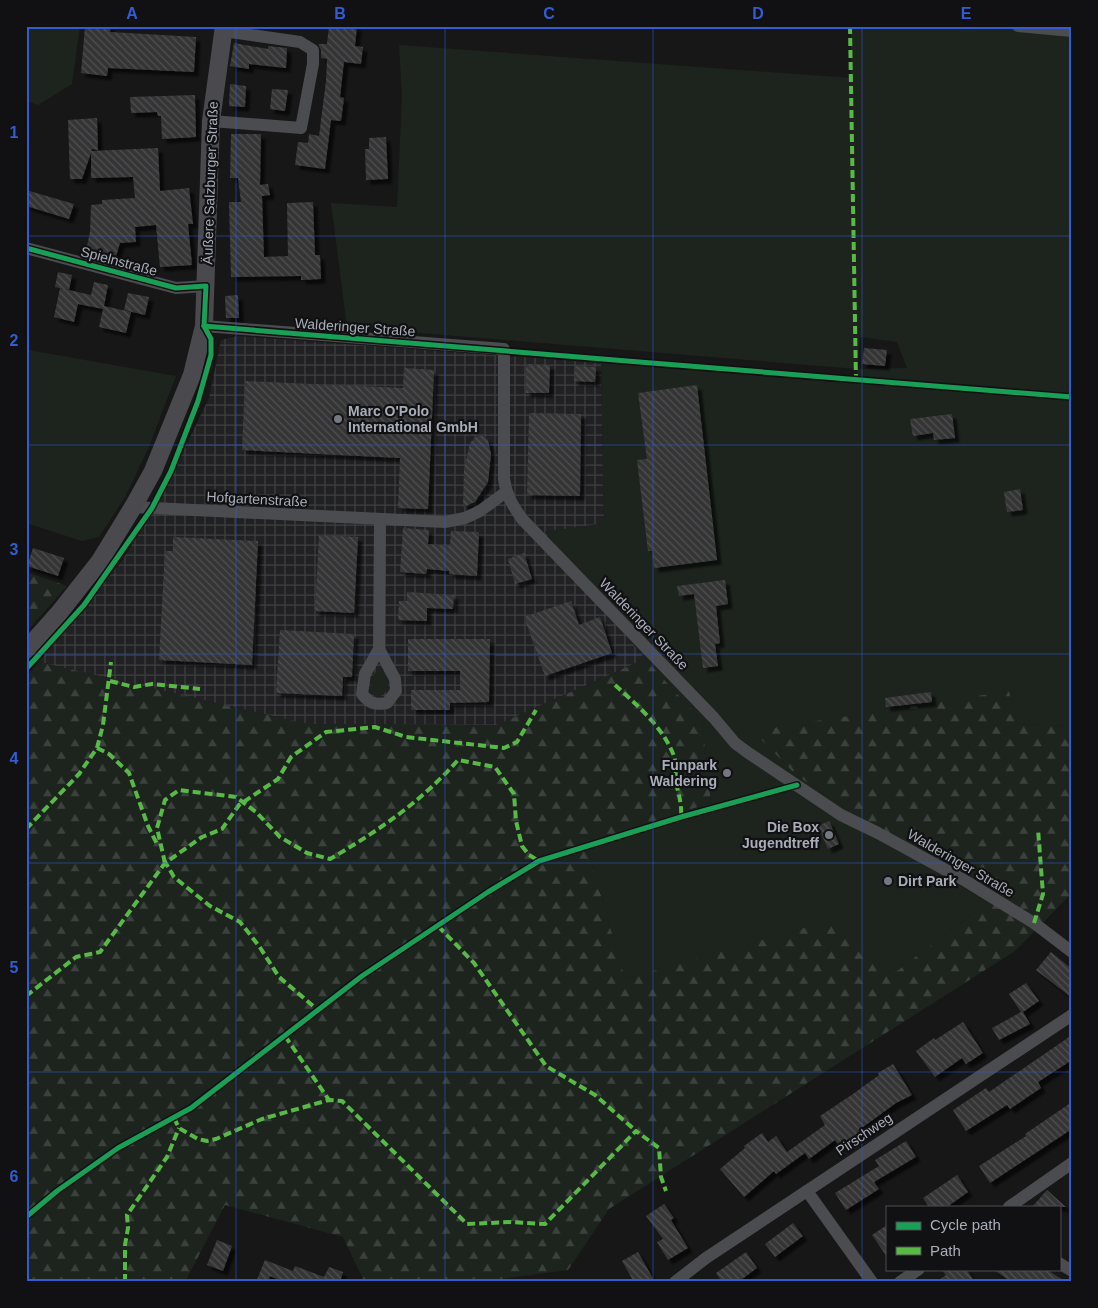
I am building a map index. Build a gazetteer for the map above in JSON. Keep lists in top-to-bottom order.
{
  "streets": {
    "main road": ["Äußere Salzburger Straße"],
    "street": [
      "Spielnstraße",
      "Walderinger Straße",
      "Hofgartenstraße",
      "Pirschweg"
    ]
  },
  "crossings": [
    ["Äußere Salzburger Straße", "Spielnstraße"],
    ["Äußere Salzburger Straße", "Walderinger Straße"],
    ["Äußere Salzburger Straße", "Hofgartenstraße"],
    ["Walderinger Straße", "Hofgartenstraße"]
  ],
  "places": [
    "Marc O'Polo International GmbH",
    "Funpark Waldering",
    "Die Box Jugendtreff",
    "Dirt Park"
  ],
  "legend": ["Cycle path", "Path"],
  "grid": {
    "columns": [
      "A",
      "B",
      "C",
      "D",
      "E"
    ],
    "rows": [
      "1",
      "2",
      "3",
      "4",
      "5",
      "6"
    ]
  }
}
